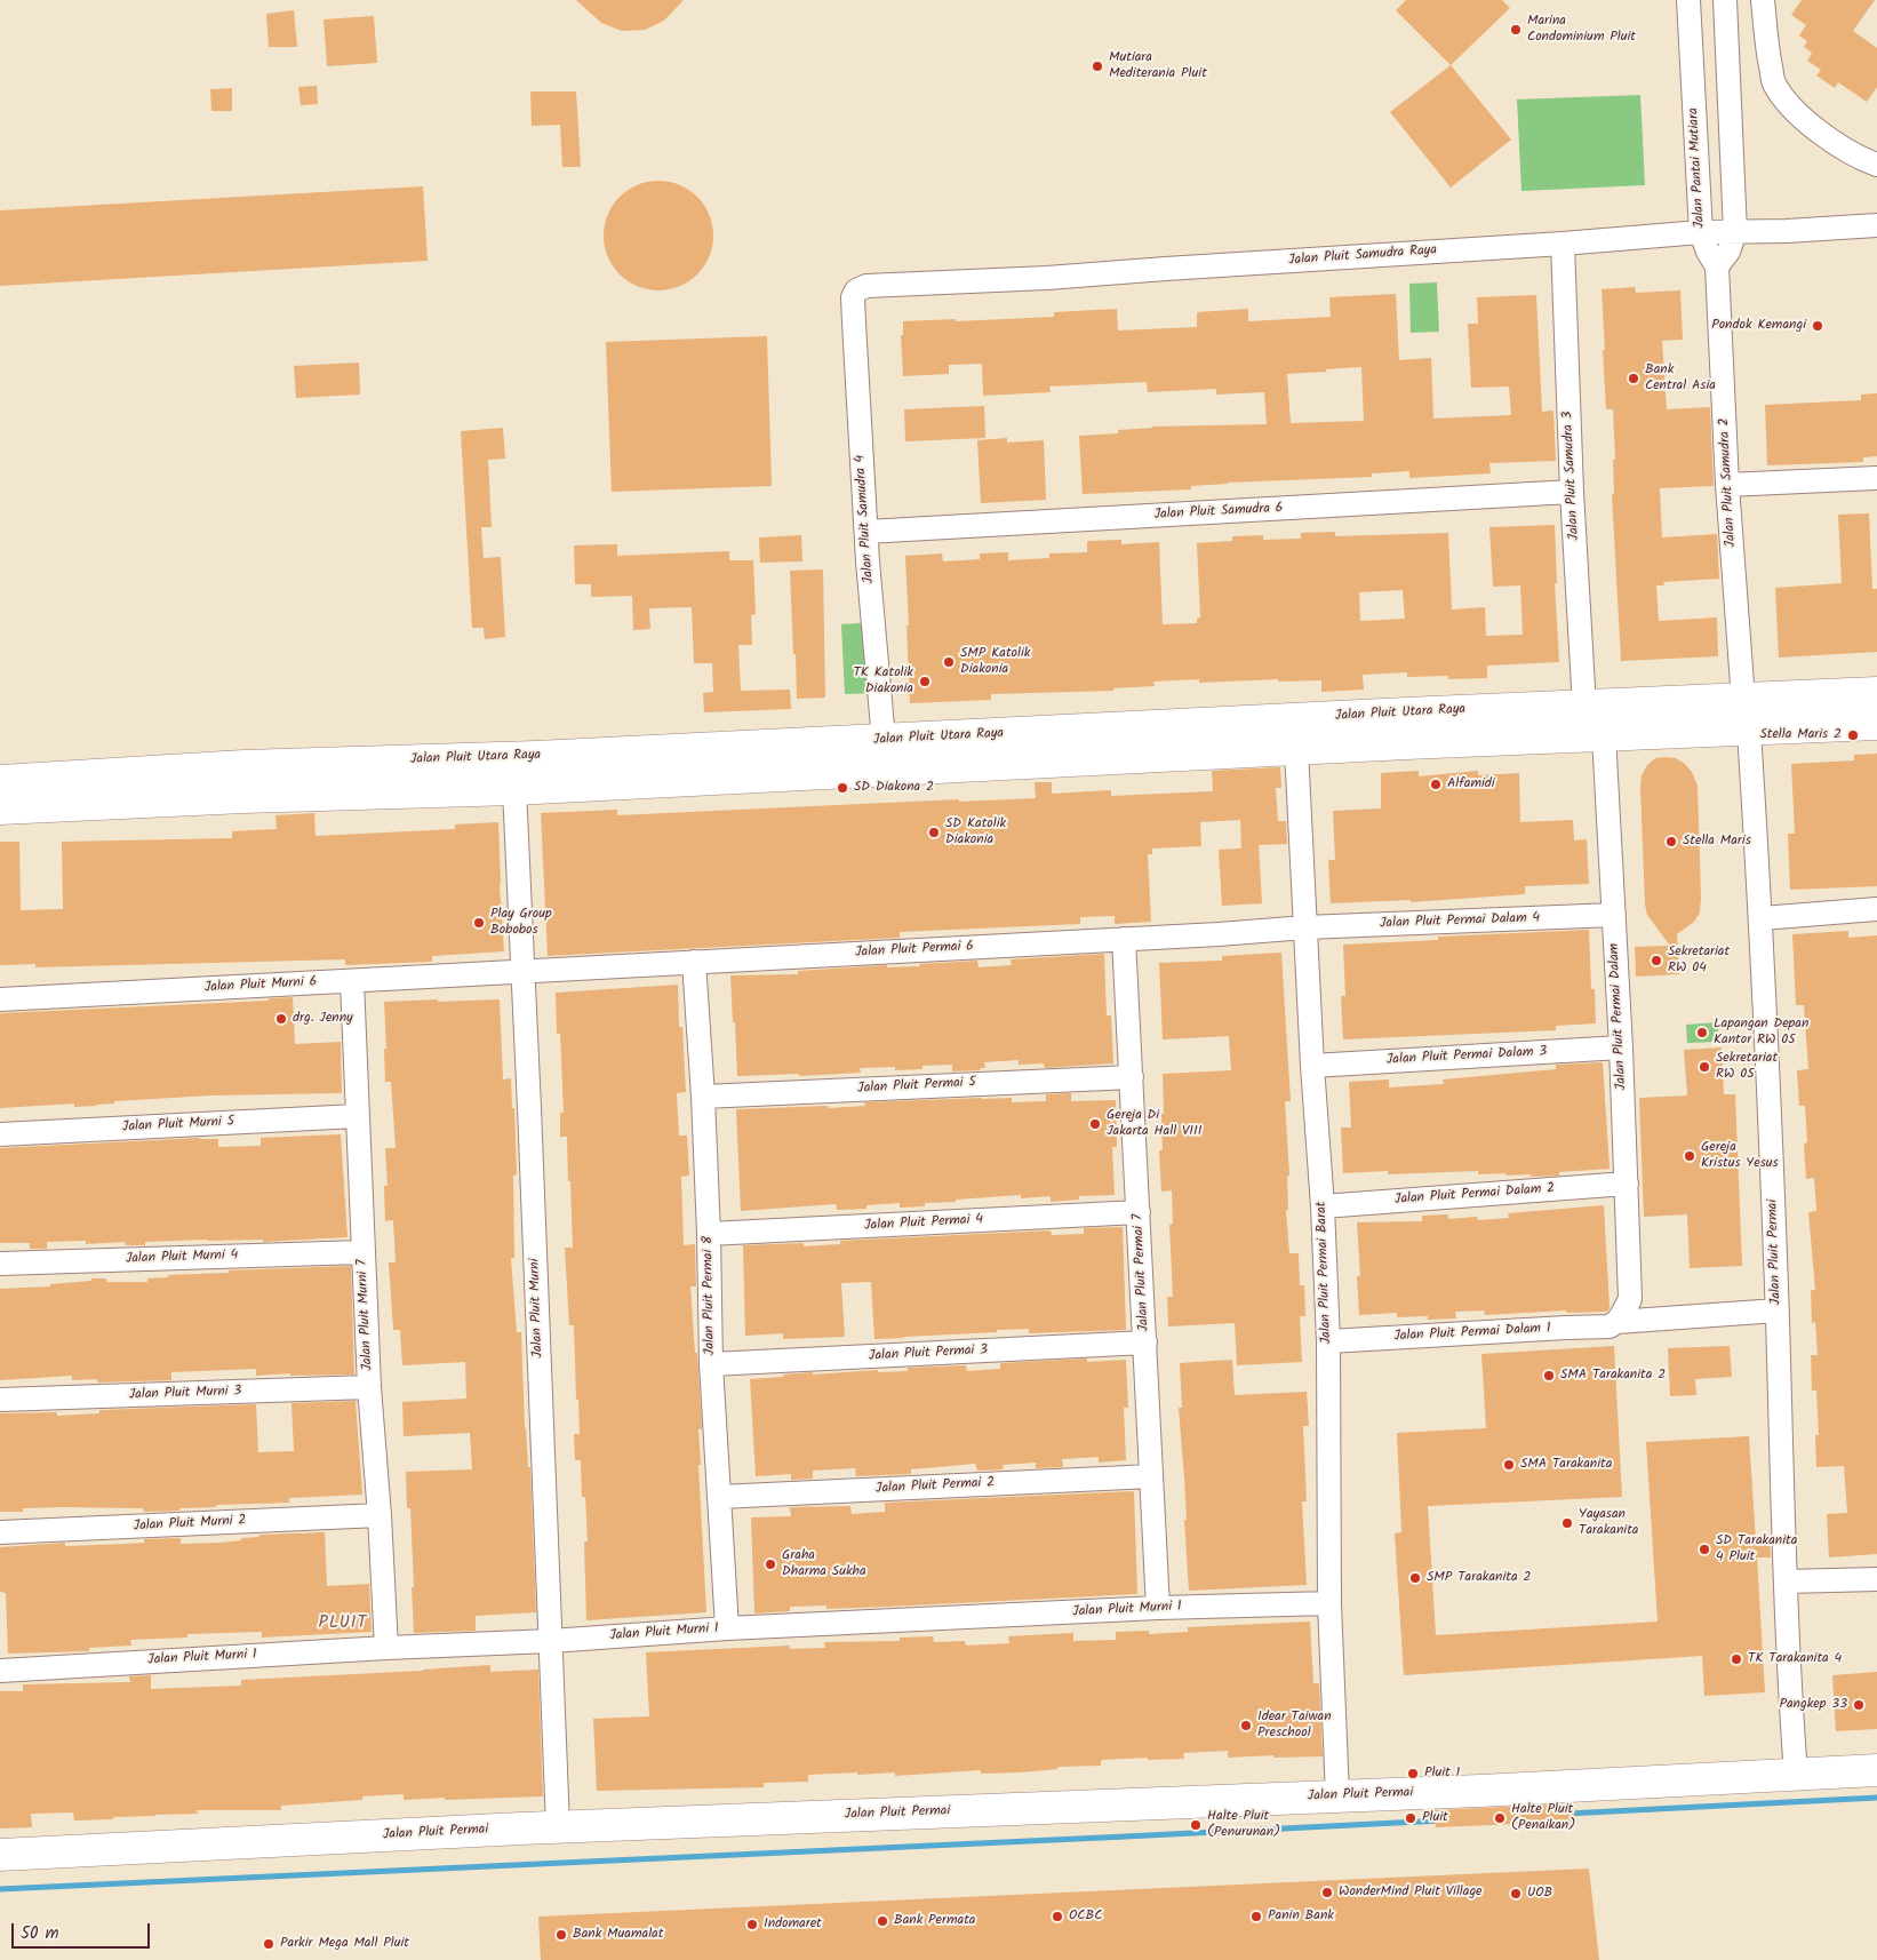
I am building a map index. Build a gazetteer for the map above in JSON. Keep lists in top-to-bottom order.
{
  "streets": {
    "street": [
      "Jalan Pantai Mutiara",
      "Jalan Pluit Samudra Raya",
      "Jalan Pluit Samudra 3",
      "Jalan Pluit Samudra 2",
      "Jalan Pluit Samudra 6",
      "Jalan Pluit Samudra 4",
      "Jalan Pluit Utara Raya",
      "Jalan Pluit Permai Dalam 4",
      "Jalan Pluit Permai 6",
      "Jalan Pluit Murni 6",
      "Jalan Pluit Permai Dalam",
      "Jalan Pluit Permai Dalam 3",
      "Jalan Pluit Permai 5",
      "Jalan Pluit Murni 5",
      "Jalan Pluit Permai Dalam 2",
      "Jalan Pluit Permai 4",
      "Jalan Pluit Permai",
      "Jalan Pluit Murni 4",
      "Jalan Pluit Permai 7",
      "Jalan Pluit Permai Barat",
      "Jalan Pluit Permai 8",
      "Jalan Pluit Murni",
      "Jalan Pluit Murni 7",
      "Jalan Pluit Permai Dalam 1",
      "Jalan Pluit Permai 3",
      "Jalan Pluit Murni 3",
      "Jalan Pluit Permai 2",
      "Jalan Pluit Murni 2",
      "Jalan Pluit Murni 1"
    ]
  },
  "crossings": [
    ["Jalan Pantai Mutiara", "Jalan Pluit Samudra Raya"],
    ["Jalan Pantai Mutiara", "Jalan Pluit Samudra 2"],
    ["Jalan Pluit Samudra Raya", "Jalan Pluit Samudra 3"],
    ["Jalan Pluit Samudra Raya", "Jalan Pluit Samudra 4"],
    ["Jalan Pluit Samudra 3", "Jalan Pluit Samudra 6"],
    ["Jalan Pluit Samudra 3", "Jalan Pluit Utara Raya"],
    ["Jalan Pluit Samudra 2", "Jalan Pluit Utara Raya"],
    ["Jalan Pluit Samudra 6", "Jalan Pluit Samudra 4"],
    ["Jalan Pluit Samudra 4", "Jalan Pluit Utara Raya"],
    ["Jalan Pluit Utara Raya", "Jalan Pluit Permai Dalam"],
    ["Jalan Pluit Utara Raya", "Jalan Pluit Permai"],
    ["Jalan Pluit Utara Raya", "Jalan Pluit Permai Barat"],
    ["Jalan Pluit Utara Raya", "Jalan Pluit Murni"],
    ["Jalan Pluit Permai Dalam 4", "Jalan Pluit Permai 6"],
    ["Jalan Pluit Permai Dalam 4", "Jalan Pluit Permai Dalam"],
    ["Jalan Pluit Permai Dalam 4", "Jalan Pluit Permai Barat"],
    ["Jalan Pluit Permai 6", "Jalan Pluit Murni 6"],
    ["Jalan Pluit Permai 6", "Jalan Pluit Permai 7"],
    ["Jalan Pluit Permai 6", "Jalan Pluit Permai Barat"],
    ["Jalan Pluit Permai 6", "Jalan Pluit Permai 8"],
    ["Jalan Pluit Permai 6", "Jalan Pluit Murni"],
    ["Jalan Pluit Murni 6", "Jalan Pluit Murni"],
    ["Jalan Pluit Murni 6", "Jalan Pluit Murni 7"],
    ["Jalan Pluit Permai Dalam", "Jalan Pluit Permai Dalam 3"],
    ["Jalan Pluit Permai Dalam", "Jalan Pluit Permai Dalam 2"],
    ["Jalan Pluit Permai Dalam", "Jalan Pluit Permai Dalam 1"],
    ["Jalan Pluit Permai Dalam 3", "Jalan Pluit Permai Barat"],
    ["Jalan Pluit Permai 5", "Jalan Pluit Permai 7"],
    ["Jalan Pluit Permai 5", "Jalan Pluit Permai 8"],
    ["Jalan Pluit Murni 5", "Jalan Pluit Murni 7"],
    ["Jalan Pluit Permai Dalam 2", "Jalan Pluit Permai Barat"],
    ["Jalan Pluit Permai 4", "Jalan Pluit Permai 7"],
    ["Jalan Pluit Permai 4", "Jalan Pluit Permai 8"],
    ["Jalan Pluit Permai", "Jalan Pluit Permai Barat"],
    ["Jalan Pluit Permai", "Jalan Pluit Murni"],
    ["Jalan Pluit Permai", "Jalan Pluit Permai Dalam 1"],
    ["Jalan Pluit Murni 4", "Jalan Pluit Murni 7"],
    ["Jalan Pluit Permai 7", "Jalan Pluit Permai 3"],
    ["Jalan Pluit Permai 7", "Jalan Pluit Permai 2"],
    ["Jalan Pluit Permai 7", "Jalan Pluit Murni 1"],
    ["Jalan Pluit Permai Barat", "Jalan Pluit Permai Dalam 1"],
    ["Jalan Pluit Permai Barat", "Jalan Pluit Murni 1"],
    ["Jalan Pluit Permai 8", "Jalan Pluit Permai 3"],
    ["Jalan Pluit Permai 8", "Jalan Pluit Permai 2"],
    ["Jalan Pluit Permai 8", "Jalan Pluit Murni 1"],
    ["Jalan Pluit Murni", "Jalan Pluit Murni 1"],
    ["Jalan Pluit Murni 7", "Jalan Pluit Murni 3"],
    ["Jalan Pluit Murni 7", "Jalan Pluit Murni 2"],
    ["Jalan Pluit Murni 7", "Jalan Pluit Murni 1"]
  ],
  "districts": ["PLUIT"],
  "places": [
    "Marina Condominium Pluit",
    "Mutiara Mediterania Pluit",
    "Pondok Kemangi",
    "Bank Central Asia",
    "SMP Katolik Diakonia",
    "TK Katolik Diakonia",
    "Stella Maris 2",
    "Alfamidi",
    "SD Diakona 2",
    "SD Katolik Diakonia",
    "Stella Maris",
    "Play Group Bobobos",
    "Sekretariat RW 04",
    "drg. Jenny",
    "Lapangan Depan Kantor RW 05",
    "Sekretariat RW 05",
    "Gereja Di Jakarta Hall VIII",
    "Gereja Kristus Yesus",
    "SMA Tarakanita 2",
    "SMA Tarakanita",
    "Yayasan Tarakanita",
    "SD Tarakanita 4 Pluit",
    "Graha Dharma Sukha",
    "SMP Tarakanita 2",
    "TK Tarakanita 4",
    "Pangkep 33",
    "Idear Taiwan Preschool",
    "Pluit 1",
    "Pluit",
    "Halte Pluit (Penaikan)",
    "Halte Pluit (Penurunan)",
    "WonderMind Pluit Village",
    "UOB",
    "OCBC",
    "Panin Bank",
    "Bank Permata",
    "Indomaret",
    "Bank Muamalat",
    "Parkir Mega Mall Pluit"
  ],
  "scale_bar": "50 m"
}
